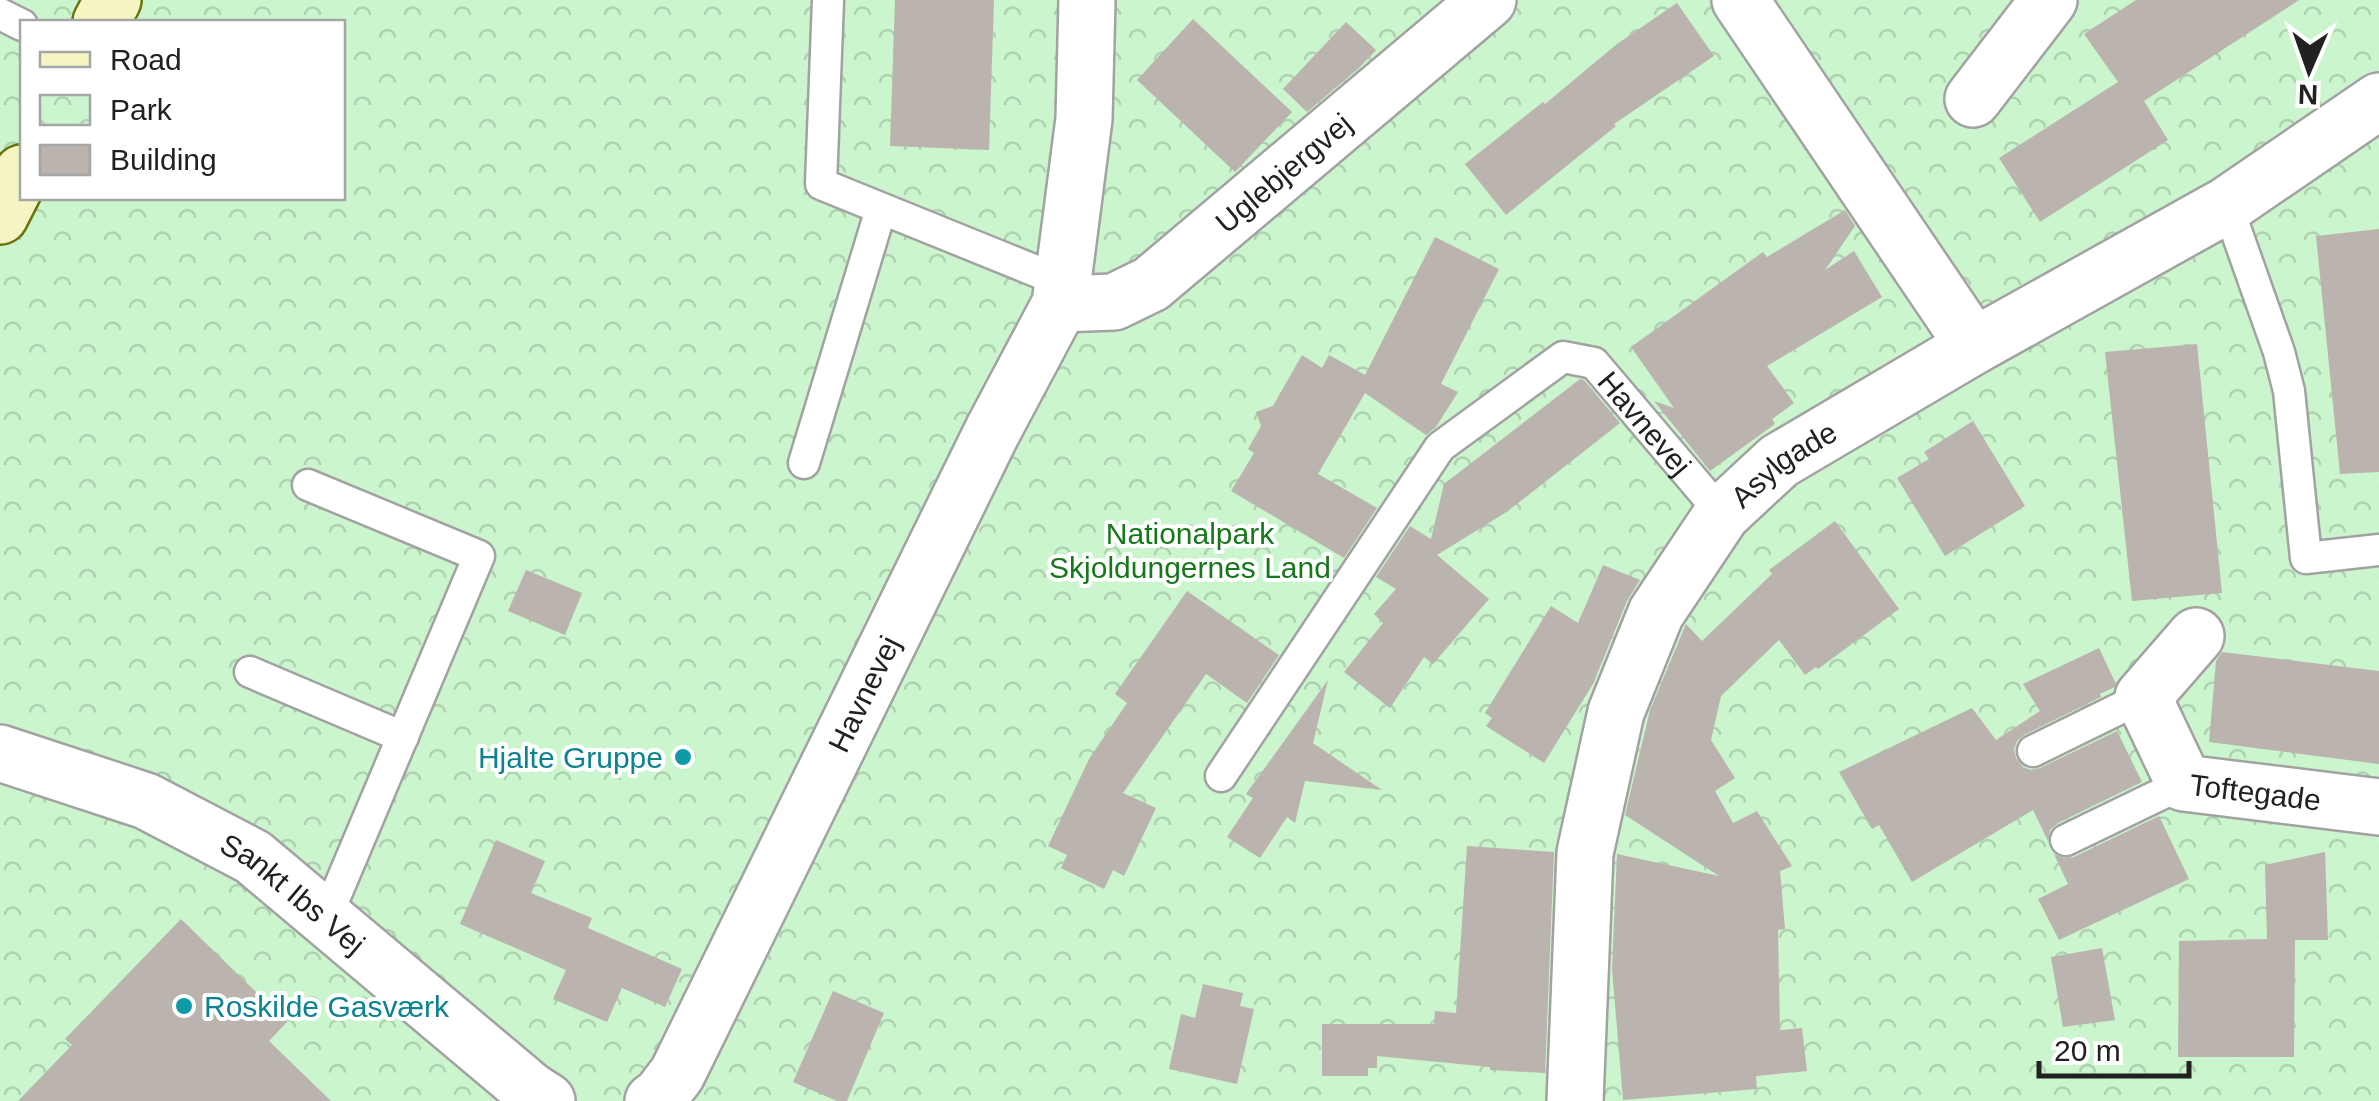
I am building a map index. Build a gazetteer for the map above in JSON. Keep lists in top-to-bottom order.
{
  "streets": {
    "street": [
      "Uglebjergvej",
      "Havnevej",
      "Asylgade",
      "Toftegade",
      "Sankt Ibs Vej"
    ]
  },
  "crossings": [
    ["Uglebjergvej", "Havnevej"],
    ["Havnevej", "Asylgade"]
  ],
  "parks": ["Nationalpark Skjoldungernes Land"],
  "places": ["Hjalte Gruppe", "Roskilde Gasværk"],
  "legend": ["Road", "Park", "Building"],
  "scale_bar": "20 m",
  "north": "bottom"
}
